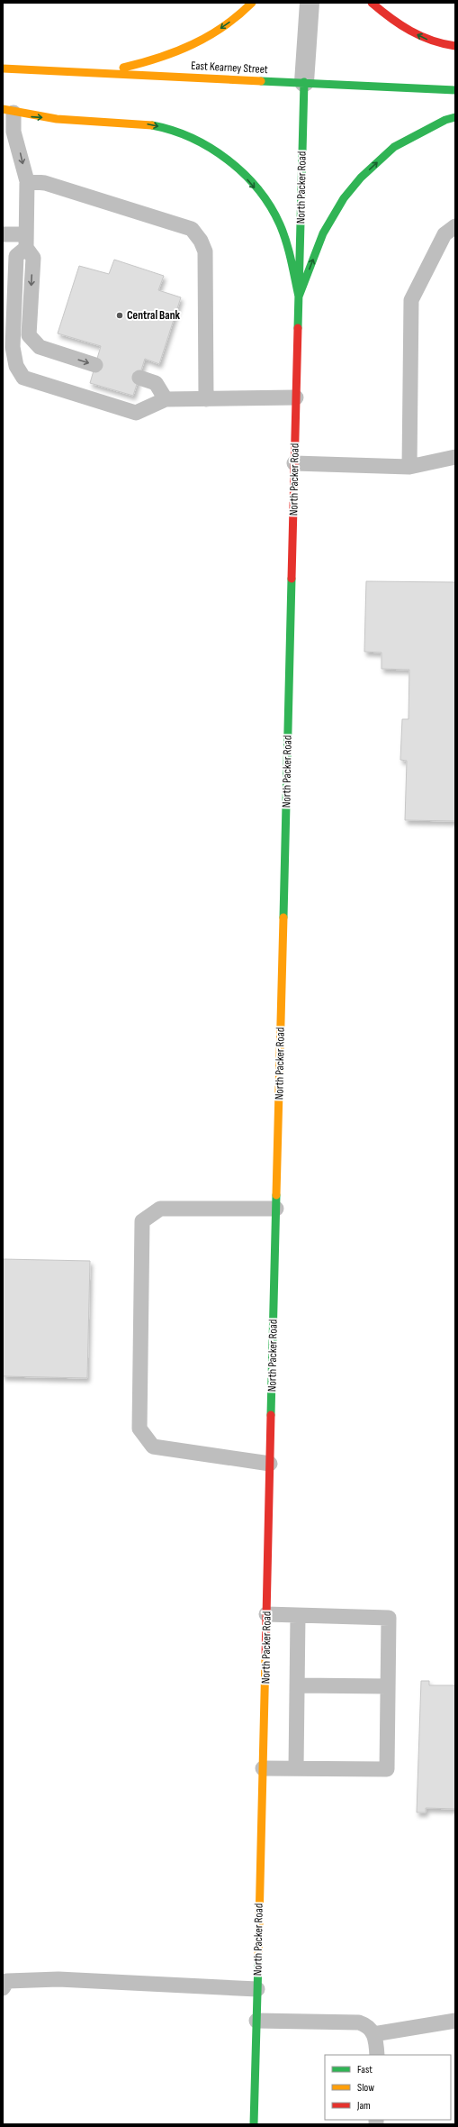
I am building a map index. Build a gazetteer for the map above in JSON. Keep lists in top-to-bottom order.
{
  "streets": {
    "street": ["East Kearney Street", "North Packer Road"]
  },
  "crossings": [
    ["East Kearney Street", "North Packer Road"]
  ],
  "places": ["Central Bank"],
  "legend": ["Fast", "Slow", "Jam"]
}
